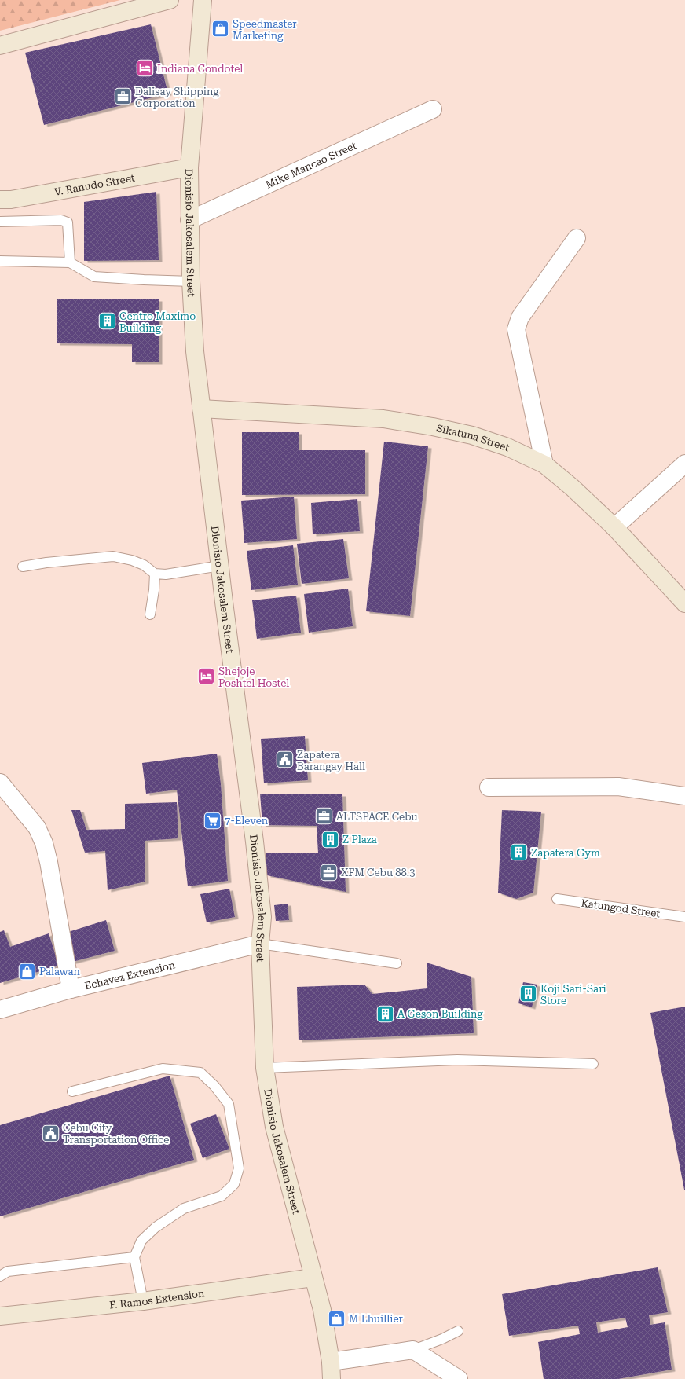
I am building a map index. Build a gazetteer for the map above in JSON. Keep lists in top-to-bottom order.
{
  "streets": {
    "street": [
      "Mike Mancao Street",
      "V. Ranudo Street",
      "Dionisio Jakosalem Street",
      "Sikatuna Street",
      "Echavez Extension",
      "F. Ramos Extension"
    ],
    "lane": ["Katungod Street"]
  },
  "crossings": [
    ["Mike Mancao Street", "Dionisio Jakosalem Street"],
    ["V. Ranudo Street", "Dionisio Jakosalem Street"],
    ["Dionisio Jakosalem Street", "Sikatuna Street"],
    ["Dionisio Jakosalem Street", "Echavez Extension"],
    ["Dionisio Jakosalem Street", "F. Ramos Extension"]
  ],
  "places": {
    "shop": ["Speedmaster Marketing", "Palawan", "M Lhuillier"],
    "hotel": ["Indiana Condotel", "Shejoje Poshtel Hostel"],
    "office": ["Dalisay Shipping Corporation", "ALTSPACE Cebu", "XFM Cebu 88.3"],
    "building": [
      "Centro Maximo Building",
      "Z Plaza",
      "Zapatera Gym",
      "Koji Sari-Sari Store",
      "A Geson Building"
    ],
    "public building": ["Zapatera Barangay Hall", "Cebu City Transportation Office"],
    "supermarket": ["7-Eleven"]
  }
}
